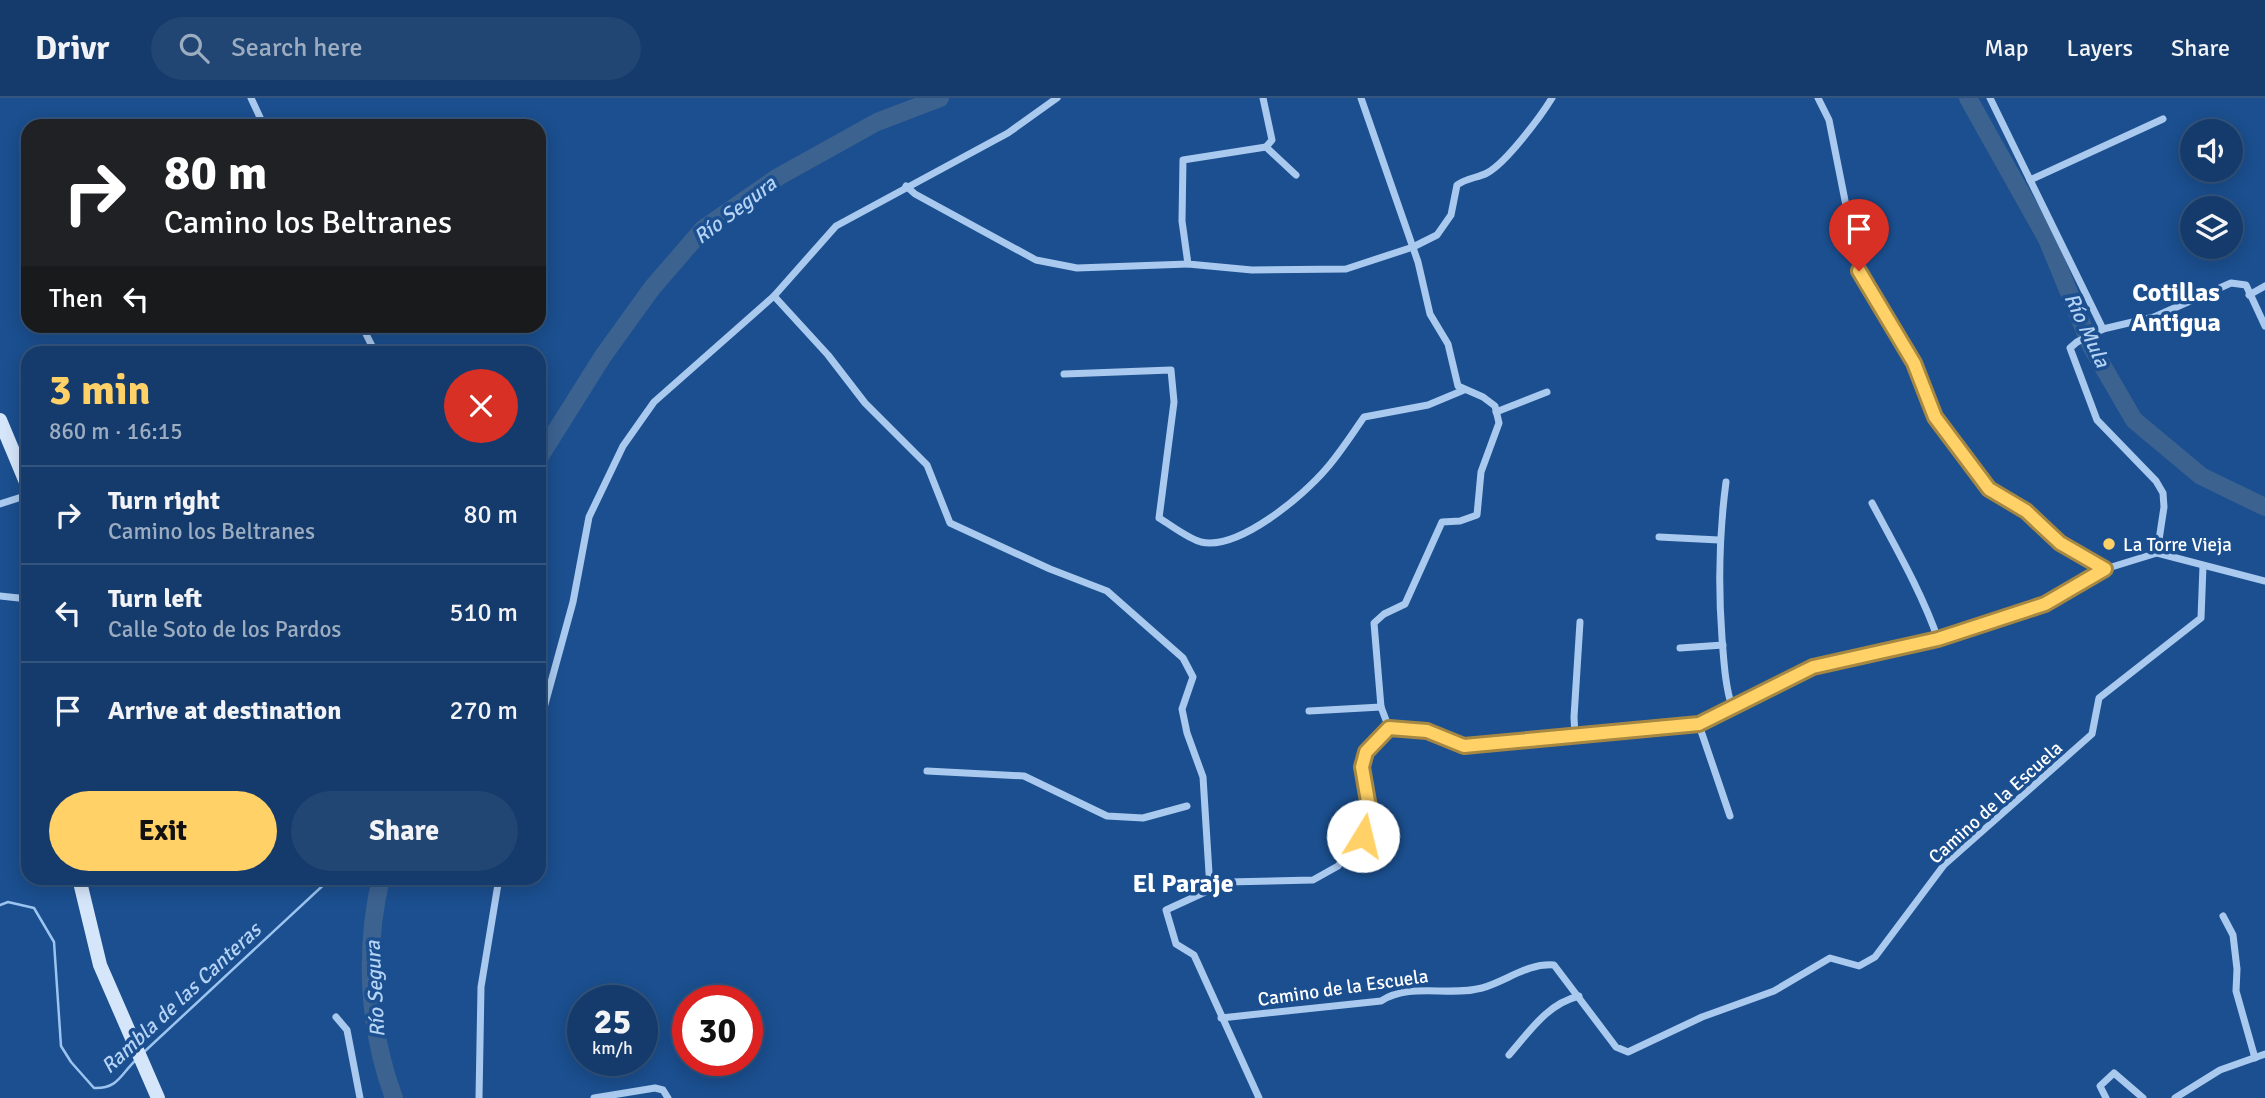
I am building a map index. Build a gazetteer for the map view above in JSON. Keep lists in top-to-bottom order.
{
  "streets": {
    "street": ["Camino de la Escuela"]
  },
  "districts": ["Cotillas Antigua", "El Paraje"],
  "water": ["Río Segura", "Río Mula", "Rambla de las Canteras"],
  "places": ["La Torre Vieja"],
  "page": {
    "header": "Drivr",
    "search": "Search here",
    "nav": ["Map", "Layers", "Share"],
    "turn": ["80 m", "Camino los Beltranes"],
    "then": "Then",
    "heading": ["3 min", "860 m · 16:15"],
    "list": [
      {
        "name": "Turn right",
        "note": "Camino los Beltranes",
        "value": "80 m"
      },
      {
        "name": "Turn left",
        "note": "Calle Soto de los Pardos",
        "value": "510 m"
      },
      {
        "name": "Arrive at destination",
        "value": "270 m"
      }
    ],
    "buttons": ["Exit", "Share"],
    "speed": "25 km/h",
    "limit": "30"
  }
}
